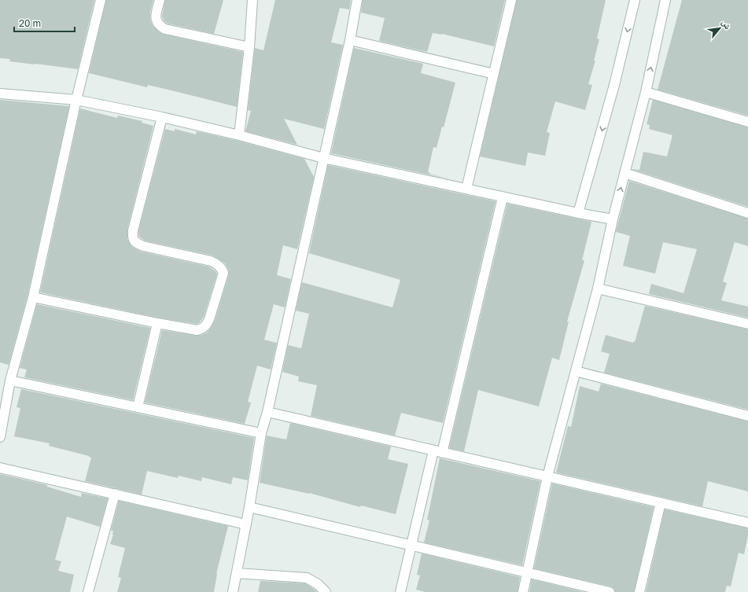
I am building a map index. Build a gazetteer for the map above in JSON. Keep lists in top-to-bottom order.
{
  "scale_bar": "20 m",
  "north": "top right"
}
